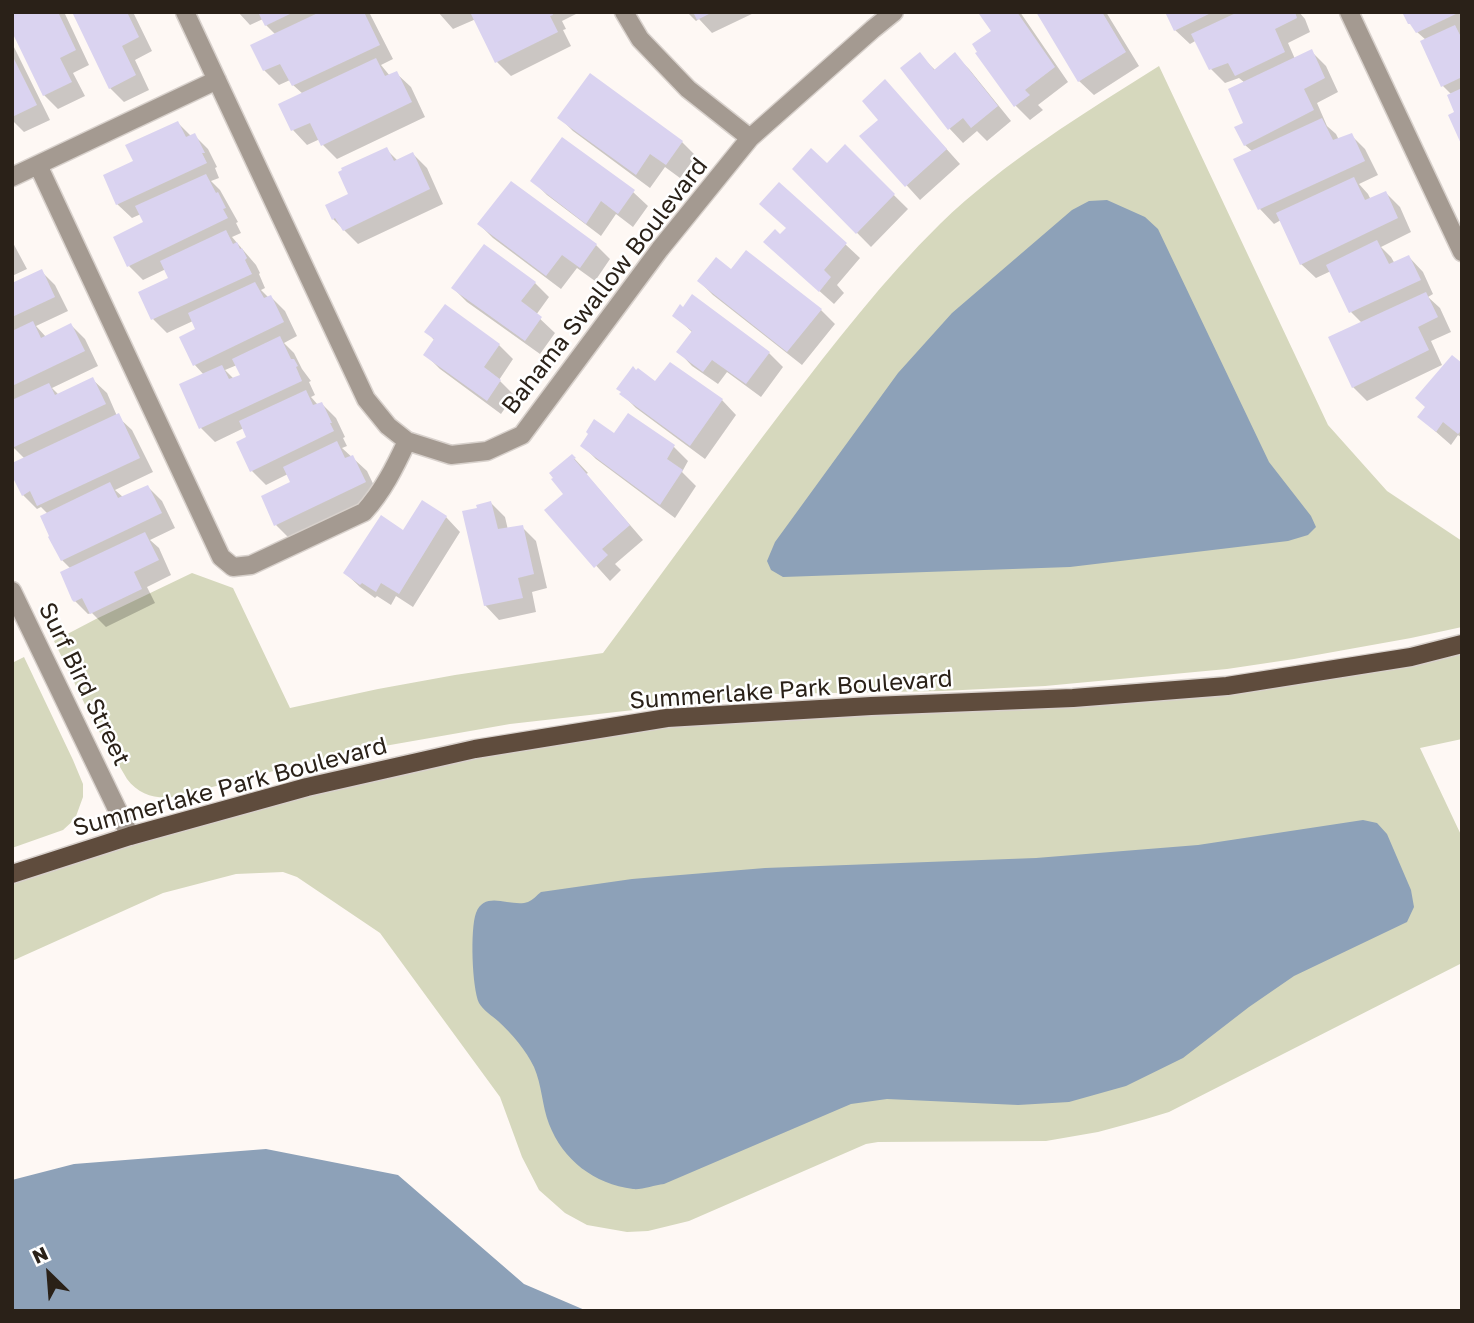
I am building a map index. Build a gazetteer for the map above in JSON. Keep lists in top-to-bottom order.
{
  "streets": {
    "main road": ["Summerlake Park Boulevard"],
    "street": ["Bahama Swallow Boulevard", "Surf Bird Street"]
  },
  "crossings": [
    ["Surf Bird Street", "Summerlake Park Boulevard"]
  ],
  "north": "top left"
}
